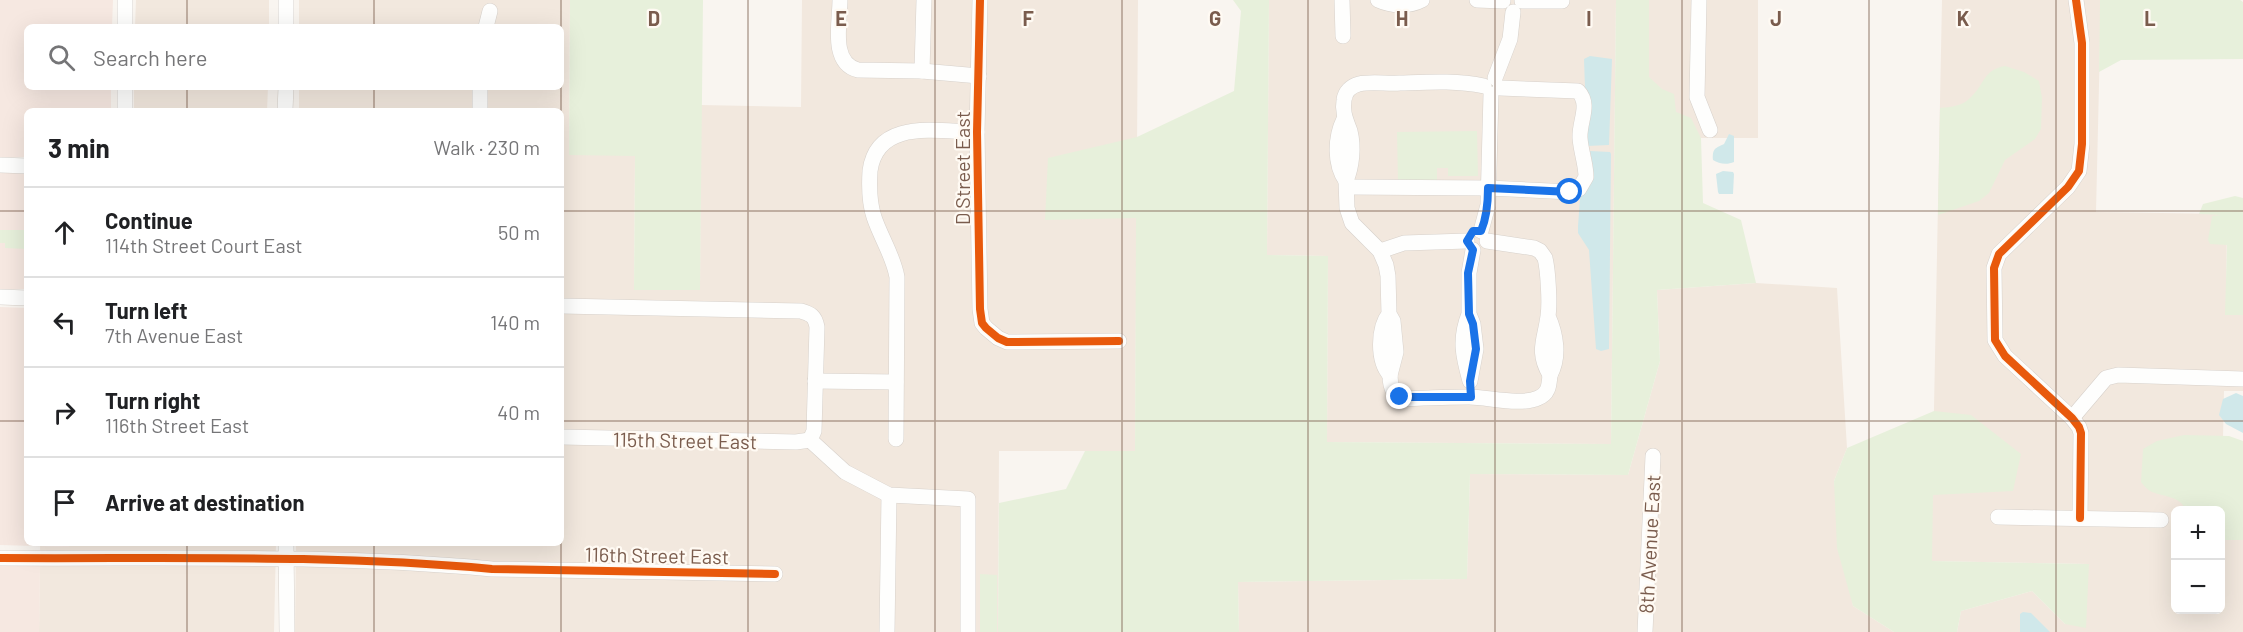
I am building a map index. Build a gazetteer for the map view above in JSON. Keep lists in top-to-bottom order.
{
  "streets": {
    "street": [
      "D Street East",
      "115th Street East",
      "8th Avenue East",
      "116th Street East"
    ]
  },
  "page": {
    "search": "Search here",
    "heading": ["3 min", "Walk · 230 m"],
    "list": [
      ["Continue", "114th Street Court East", "50 m"],
      ["Turn left", "7th Avenue East", "140 m"],
      ["Turn right", "116th Street East", "40 m"],
      "Arrive at destination"
    ],
    "map_buttons": ["+", "−"]
  },
  "grid": {
    "columns": [
      "D",
      "E",
      "F",
      "G",
      "H",
      "I",
      "J",
      "K",
      "L"
    ]
  }
}
